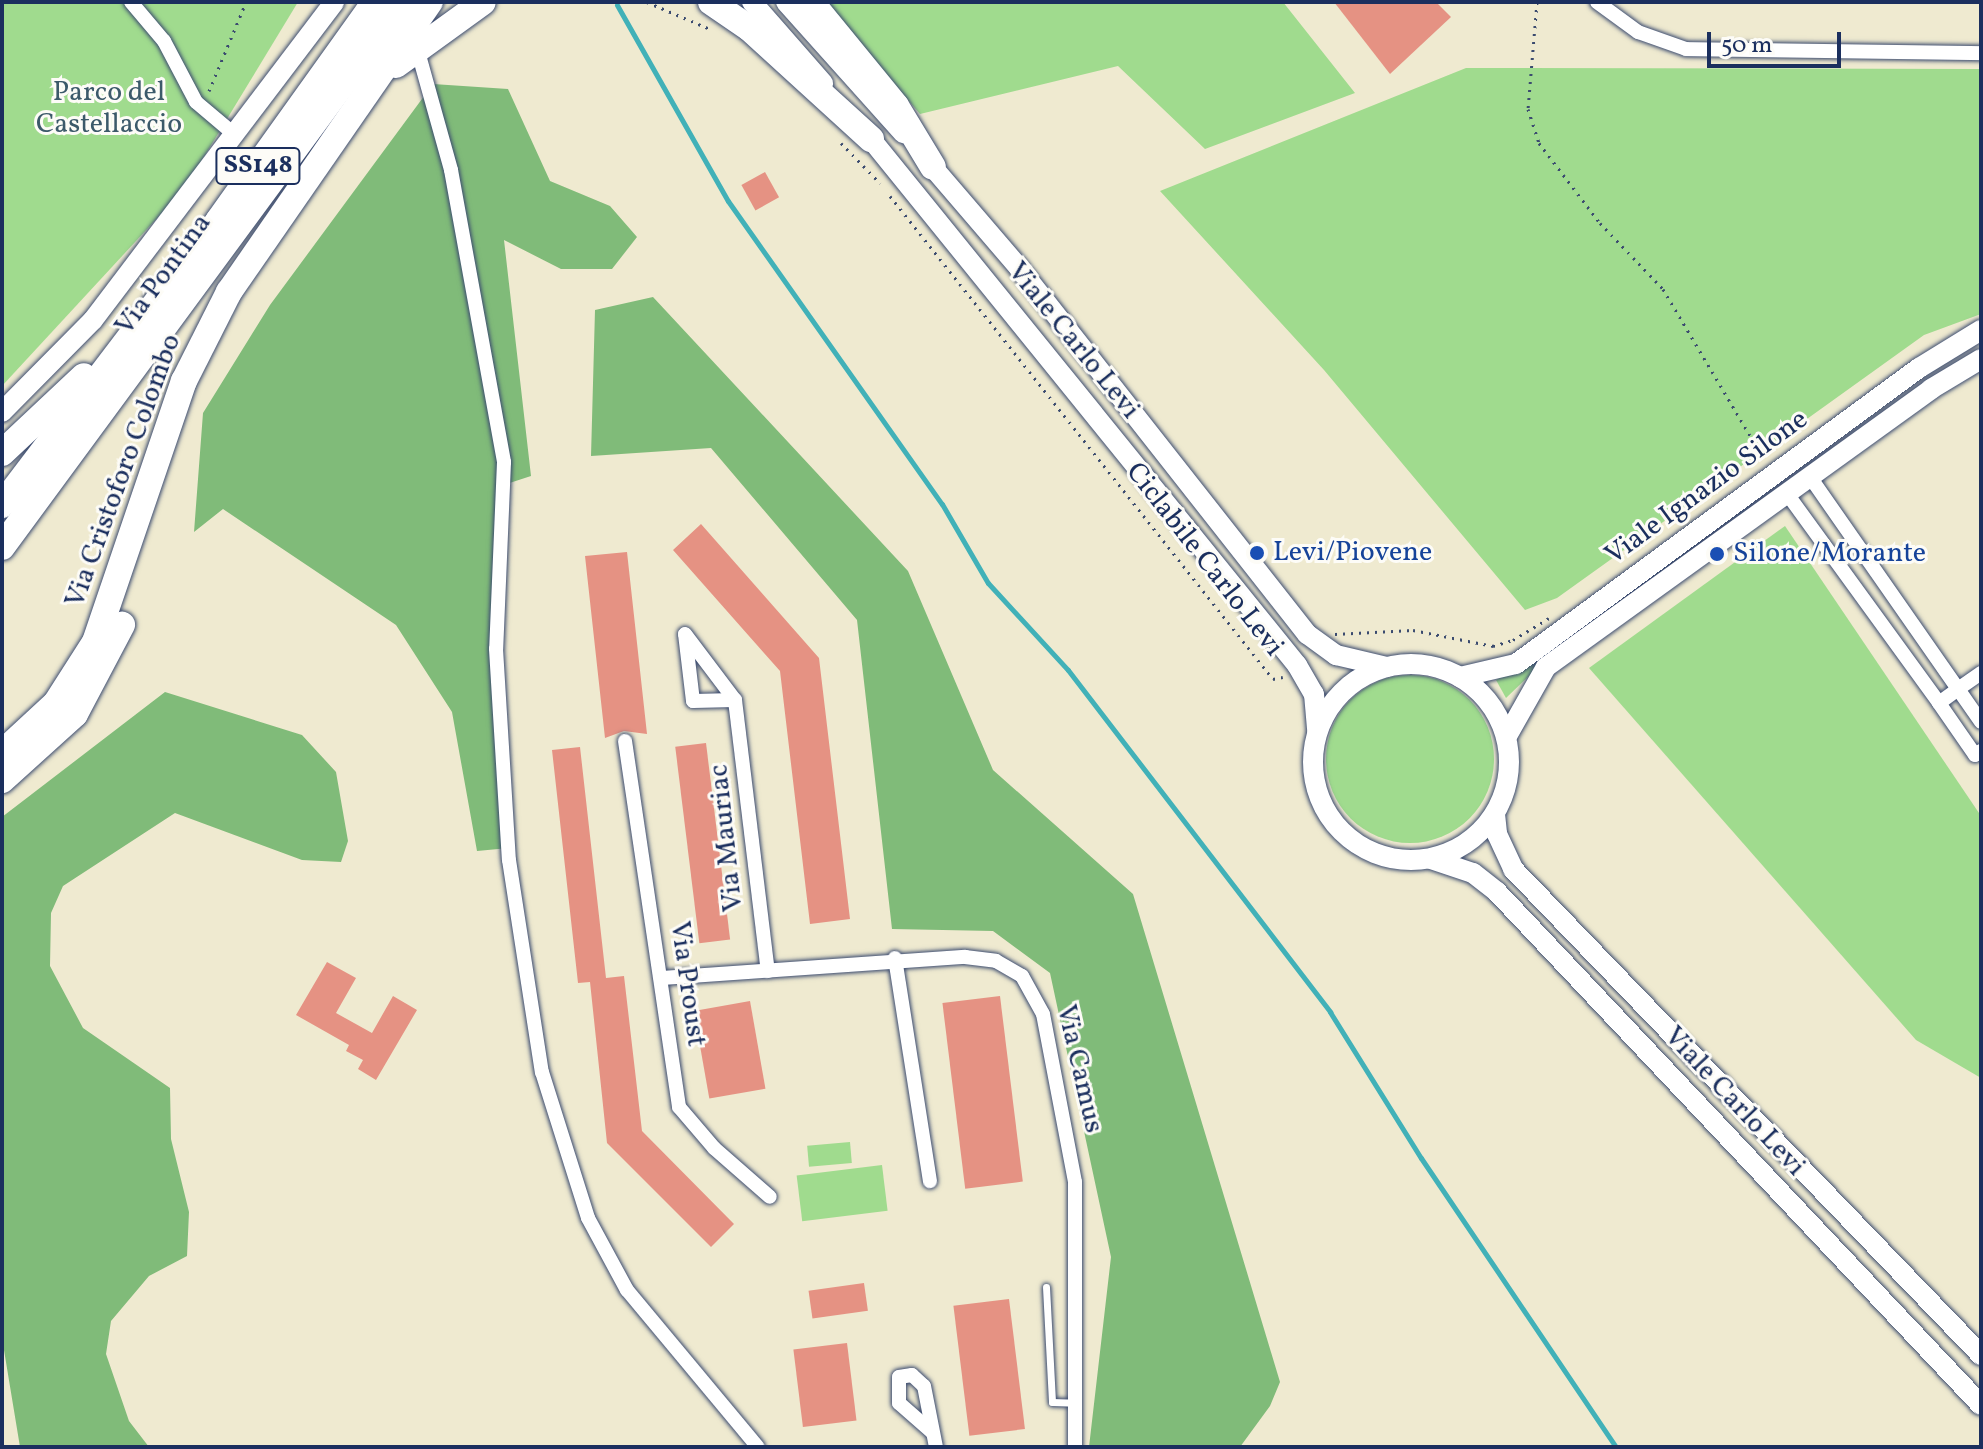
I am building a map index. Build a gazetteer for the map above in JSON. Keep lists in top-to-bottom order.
{
  "streets": {
    "highway": ["SS148", "Via Pontina", "Via Cristoforo Colombo"],
    "street": [
      "Viale Carlo Levi",
      "Viale Ignazio Silone",
      "Via Mauriac",
      "Via Proust",
      "Via Camus"
    ],
    "path": ["Ciclabile Carlo Levi"]
  },
  "crossings": [
    ["Via Pontina", "Via Cristoforo Colombo"],
    ["Viale Carlo Levi", "Viale Ignazio Silone"],
    ["Via Mauriac", "Via Camus"],
    ["Via Proust", "Via Camus"]
  ],
  "parks": ["Parco del Castellaccio"],
  "places": ["Levi/Piovene", "Silone/Morante"],
  "scale_bar": "50 m"
}
